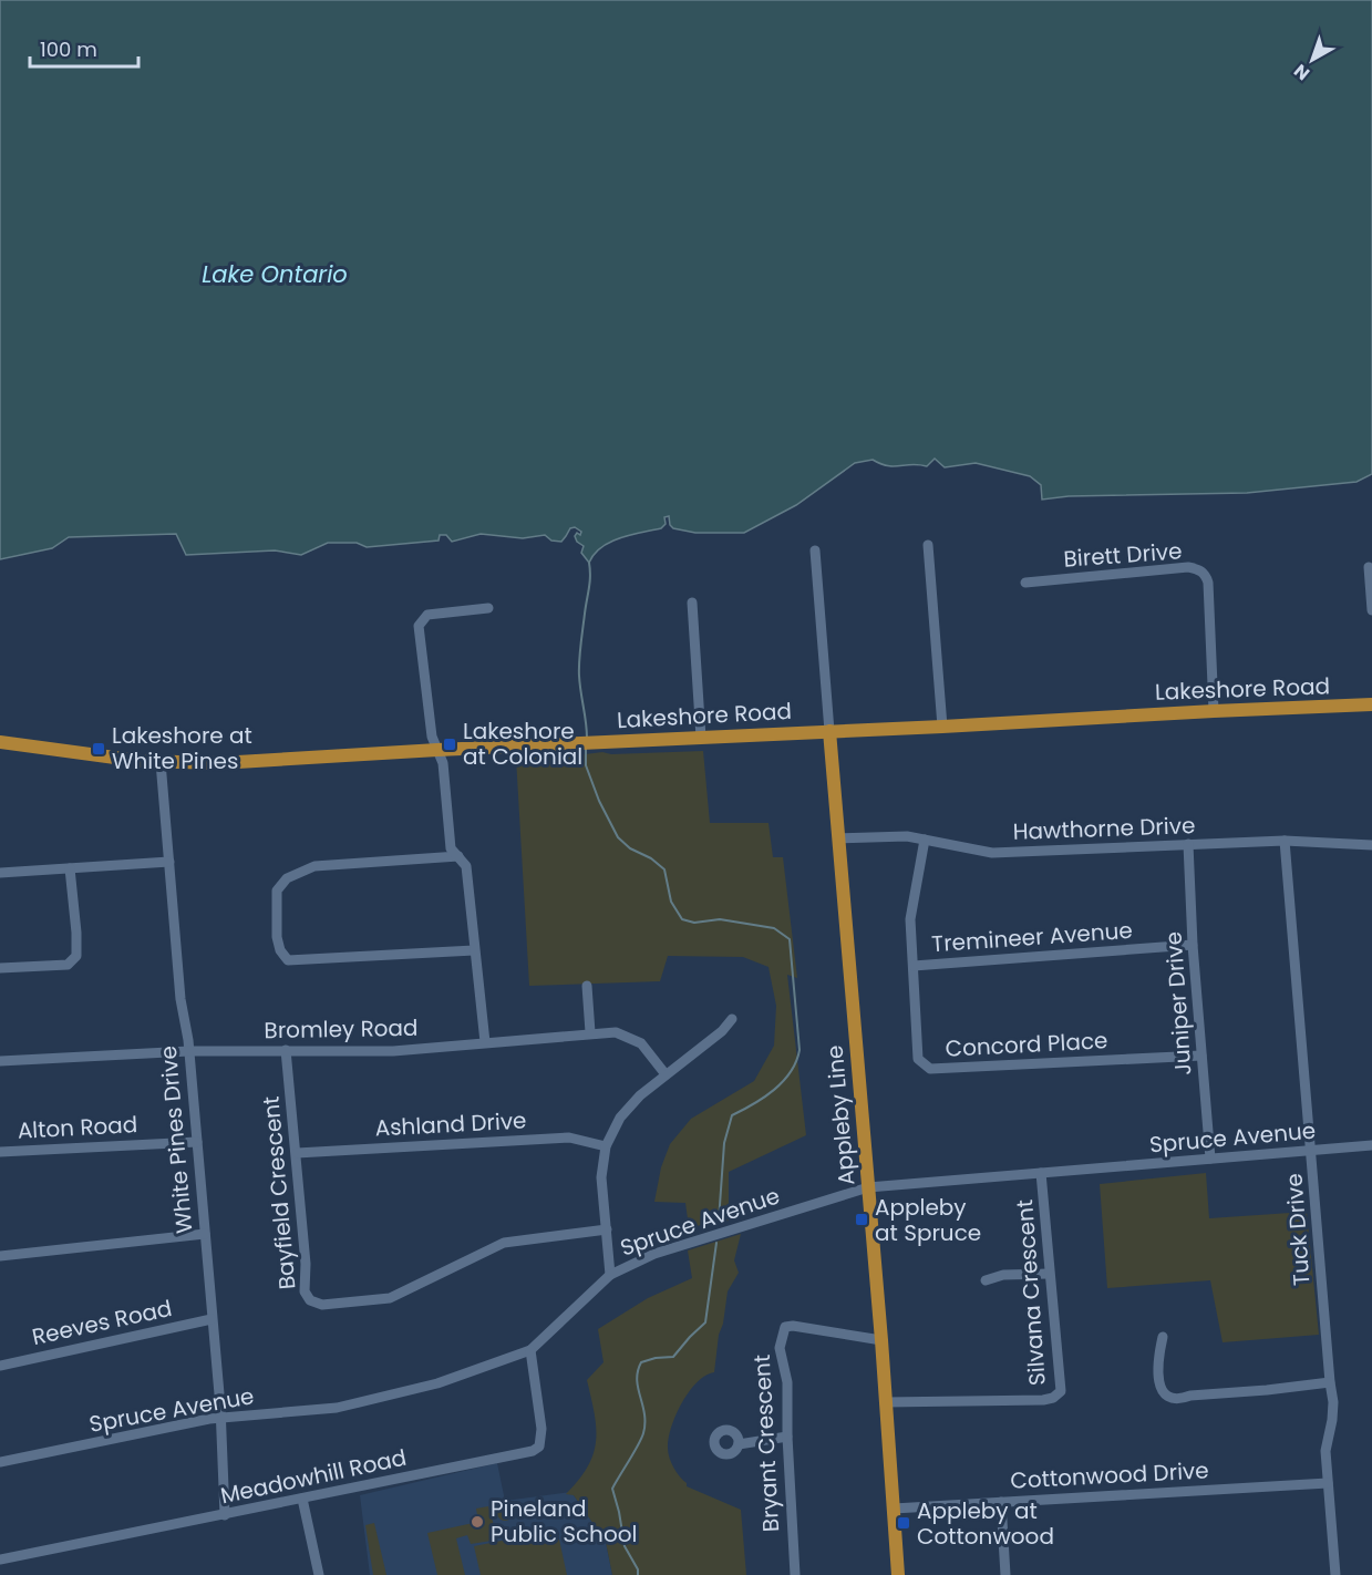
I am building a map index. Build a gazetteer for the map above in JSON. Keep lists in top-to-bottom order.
{
  "streets": {
    "main road": ["Lakeshore Road", "Appleby Line"],
    "street": [
      "Birett Drive",
      "Hawthorne Drive",
      "Tremineer Avenue",
      "Juniper Drive",
      "Bromley Road",
      "Concord Place",
      "Ashland Drive",
      "Alton Road",
      "Spruce Avenue",
      "White Pines Drive",
      "Bayfield Crescent",
      "Tuck Drive",
      "Silvana Crescent",
      "Reeves Road",
      "Bryant Crescent",
      "Cottonwood Drive",
      "Meadowhill Road"
    ]
  },
  "crossings": [
    ["Birett Drive", "Lakeshore Road"],
    ["Lakeshore Road", "Appleby Line"],
    ["Lakeshore Road", "White Pines Drive"],
    ["Hawthorne Drive", "Juniper Drive"],
    ["Hawthorne Drive", "Concord Place"],
    ["Hawthorne Drive", "Appleby Line"],
    ["Hawthorne Drive", "Tuck Drive"],
    ["Tremineer Avenue", "Juniper Drive"],
    ["Tremineer Avenue", "Concord Place"],
    ["Juniper Drive", "Concord Place"],
    ["Juniper Drive", "Spruce Avenue"],
    ["Bromley Road", "White Pines Drive"],
    ["Bromley Road", "Bayfield Crescent"],
    ["Appleby Line", "Spruce Avenue"],
    ["Appleby Line", "Silvana Crescent"],
    ["Appleby Line", "Bryant Crescent"],
    ["Appleby Line", "Cottonwood Drive"],
    ["Ashland Drive", "Bayfield Crescent"],
    ["Alton Road", "White Pines Drive"],
    ["Spruce Avenue", "White Pines Drive"],
    ["Spruce Avenue", "Tuck Drive"],
    ["Spruce Avenue", "Silvana Crescent"],
    ["Spruce Avenue", "Meadowhill Road"],
    ["White Pines Drive", "Reeves Road"],
    ["White Pines Drive", "Meadowhill Road"],
    ["Tuck Drive", "Cottonwood Drive"]
  ],
  "water": ["Lake Ontario"],
  "places": {
    "transit": [
      "Lakeshore at Colonial",
      "Lakeshore at White Pines",
      "Appleby at Spruce",
      "Appleby at Cottonwood"
    ],
    "other": ["Pineland Public School"]
  },
  "scale_bar": "100 m",
  "north": "bottom left"
}
